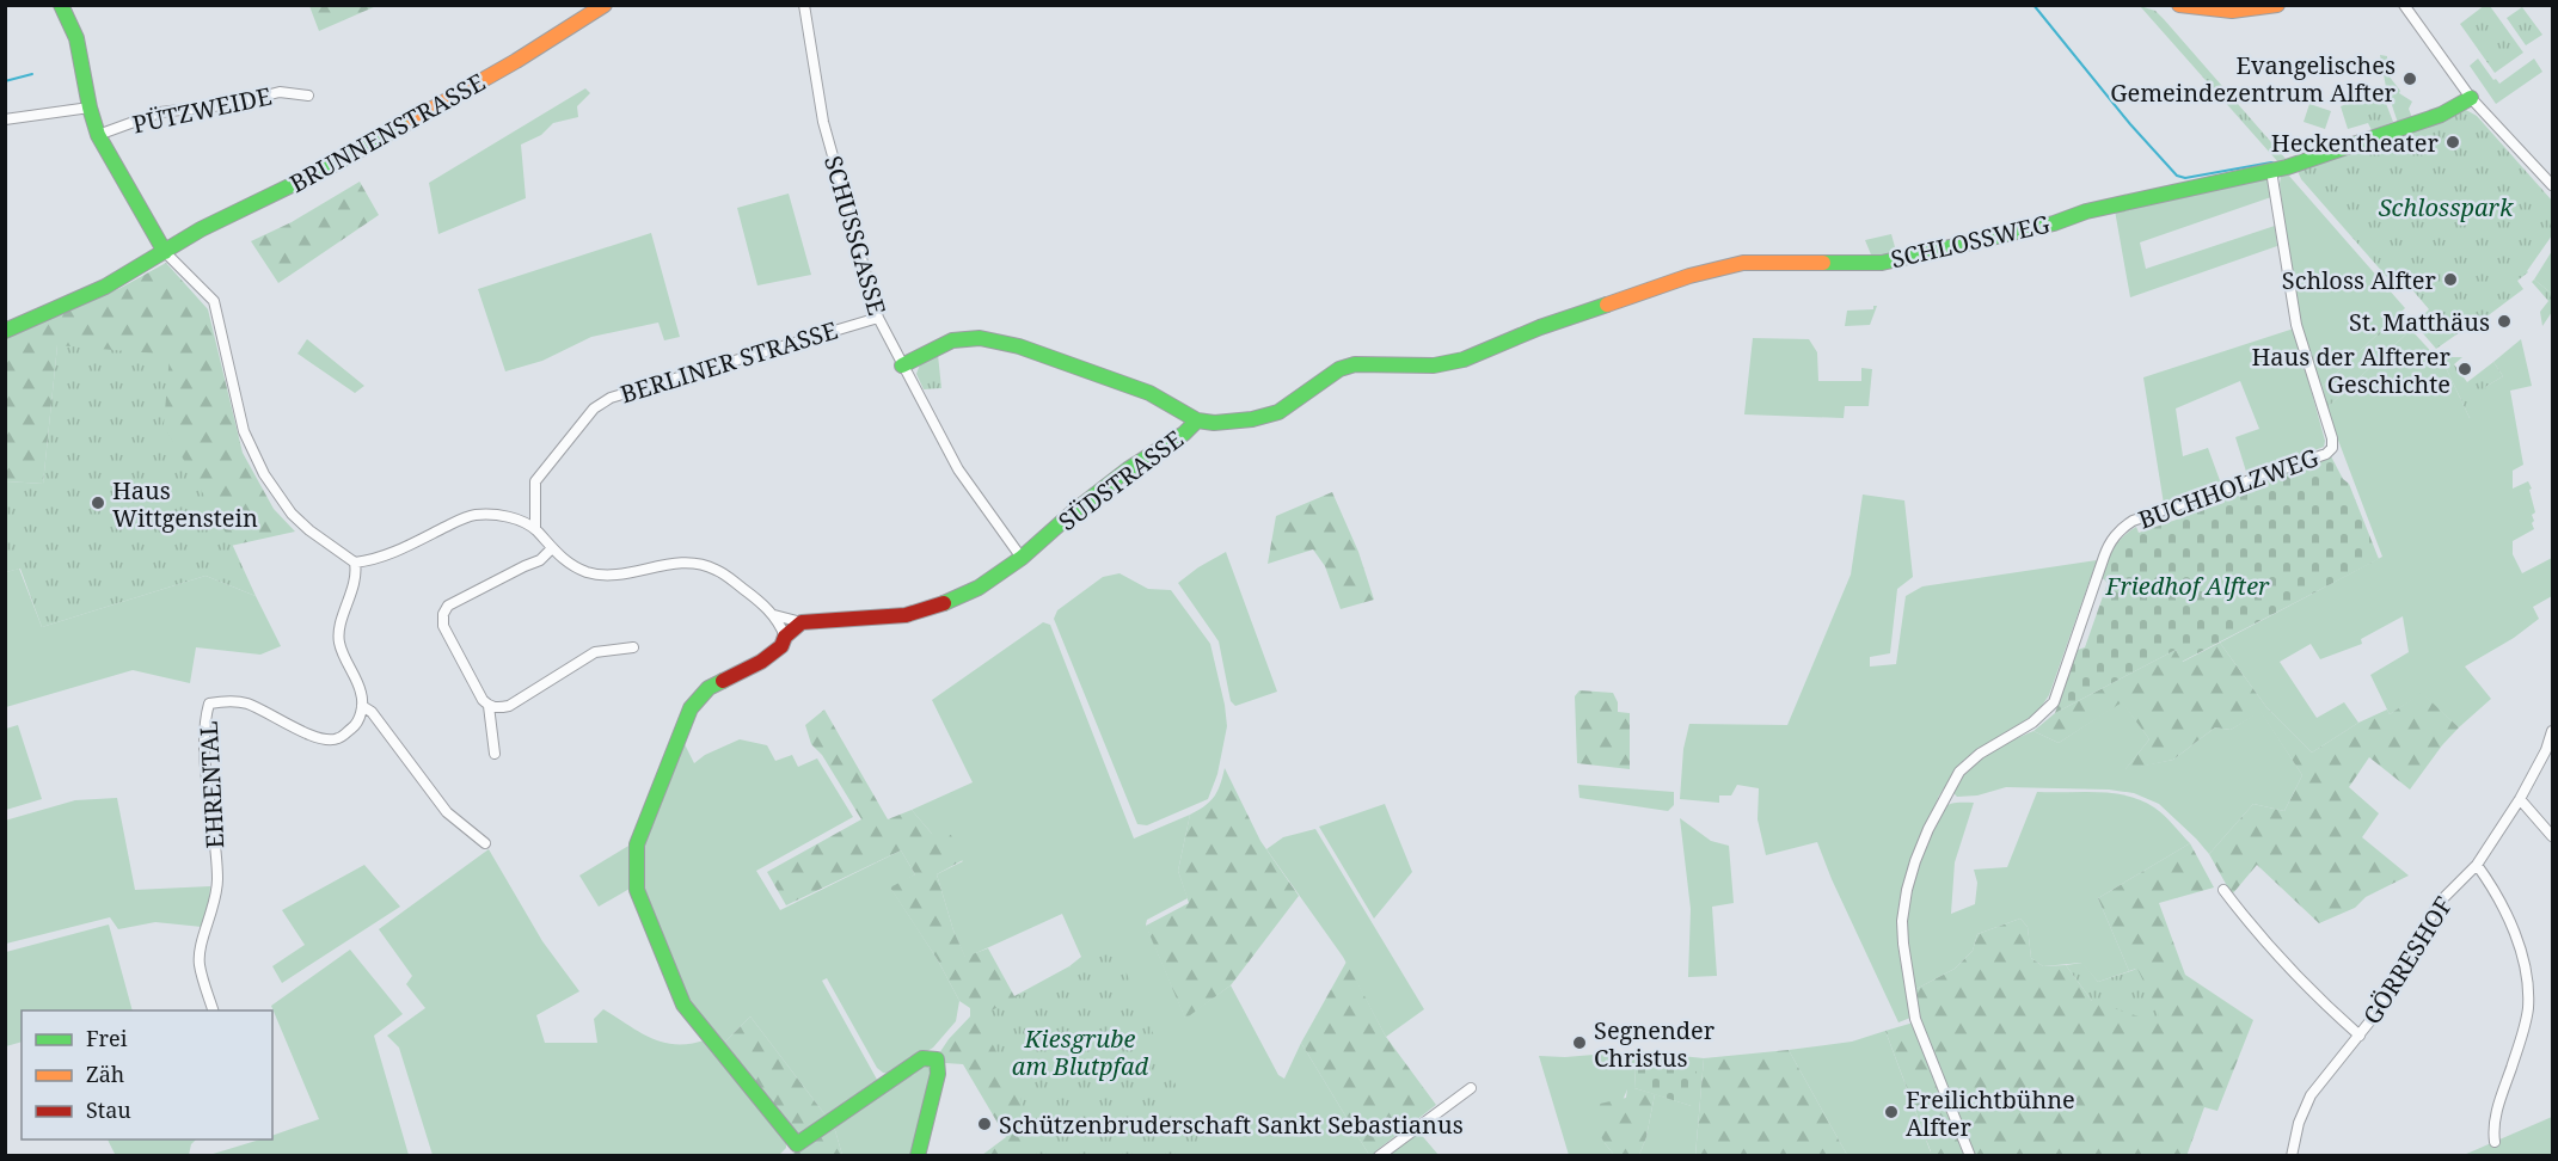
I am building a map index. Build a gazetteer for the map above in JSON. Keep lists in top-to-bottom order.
{
  "streets": {
    "street": [
      "PÜTZWEIDE",
      "BRUNNENSTRASSE",
      "SCHUSSGASSE",
      "SCHLOSSWEG",
      "BERLINER STRASSE",
      "SÜDSTRASSE",
      "BUCHHOLZWEG",
      "EHRENTAL",
      "GÖRRESHOF"
    ]
  },
  "crossings": [
    ["SCHUSSGASSE", "BERLINER STRASSE"],
    ["SCHUSSGASSE", "SÜDSTRASSE"],
    ["SCHLOSSWEG", "SÜDSTRASSE"],
    ["SCHLOSSWEG", "BUCHHOLZWEG"]
  ],
  "parks": ["Schlosspark", "Friedhof Alfter", "Kiesgrube am Blutpfad"],
  "places": [
    "Evangelisches Gemeindezentrum Alfter",
    "Heckentheater",
    "Schloss Alfter",
    "St. Matthäus",
    "Haus der Alfterer Geschichte",
    "Haus Wittgenstein",
    "Segnender Christus",
    "Freilichtbühne Alfter",
    "Schützenbruderschaft Sankt Sebastianus"
  ],
  "legend": ["Frei", "Zäh", "Stau"]
}
